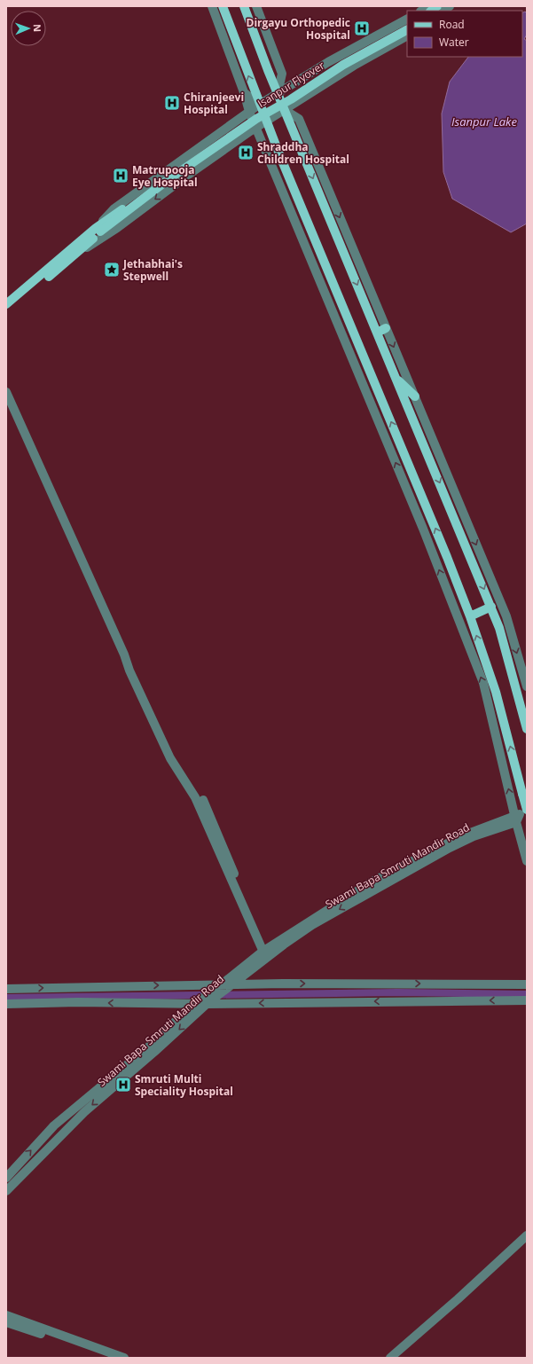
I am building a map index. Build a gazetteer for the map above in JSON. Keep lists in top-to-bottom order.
{
  "streets": {
    "main road": ["Isanpur Flyover"],
    "street": ["Swami Bapa Smruti Mandir Road"]
  },
  "water": ["Isanpur Lake"],
  "places": {
    "hospital": [
      "Dirgayu Orthopedic Hospital",
      "Chiranjeevi Hospital",
      "Shraddha Children Hospital",
      "Matrupooja Eye Hospital",
      "Smruti Multi Speciality Hospital"
    ],
    "place": ["Jethabhai's Stepwell"]
  },
  "legend": ["Road", "Water"],
  "north": "right"
}
